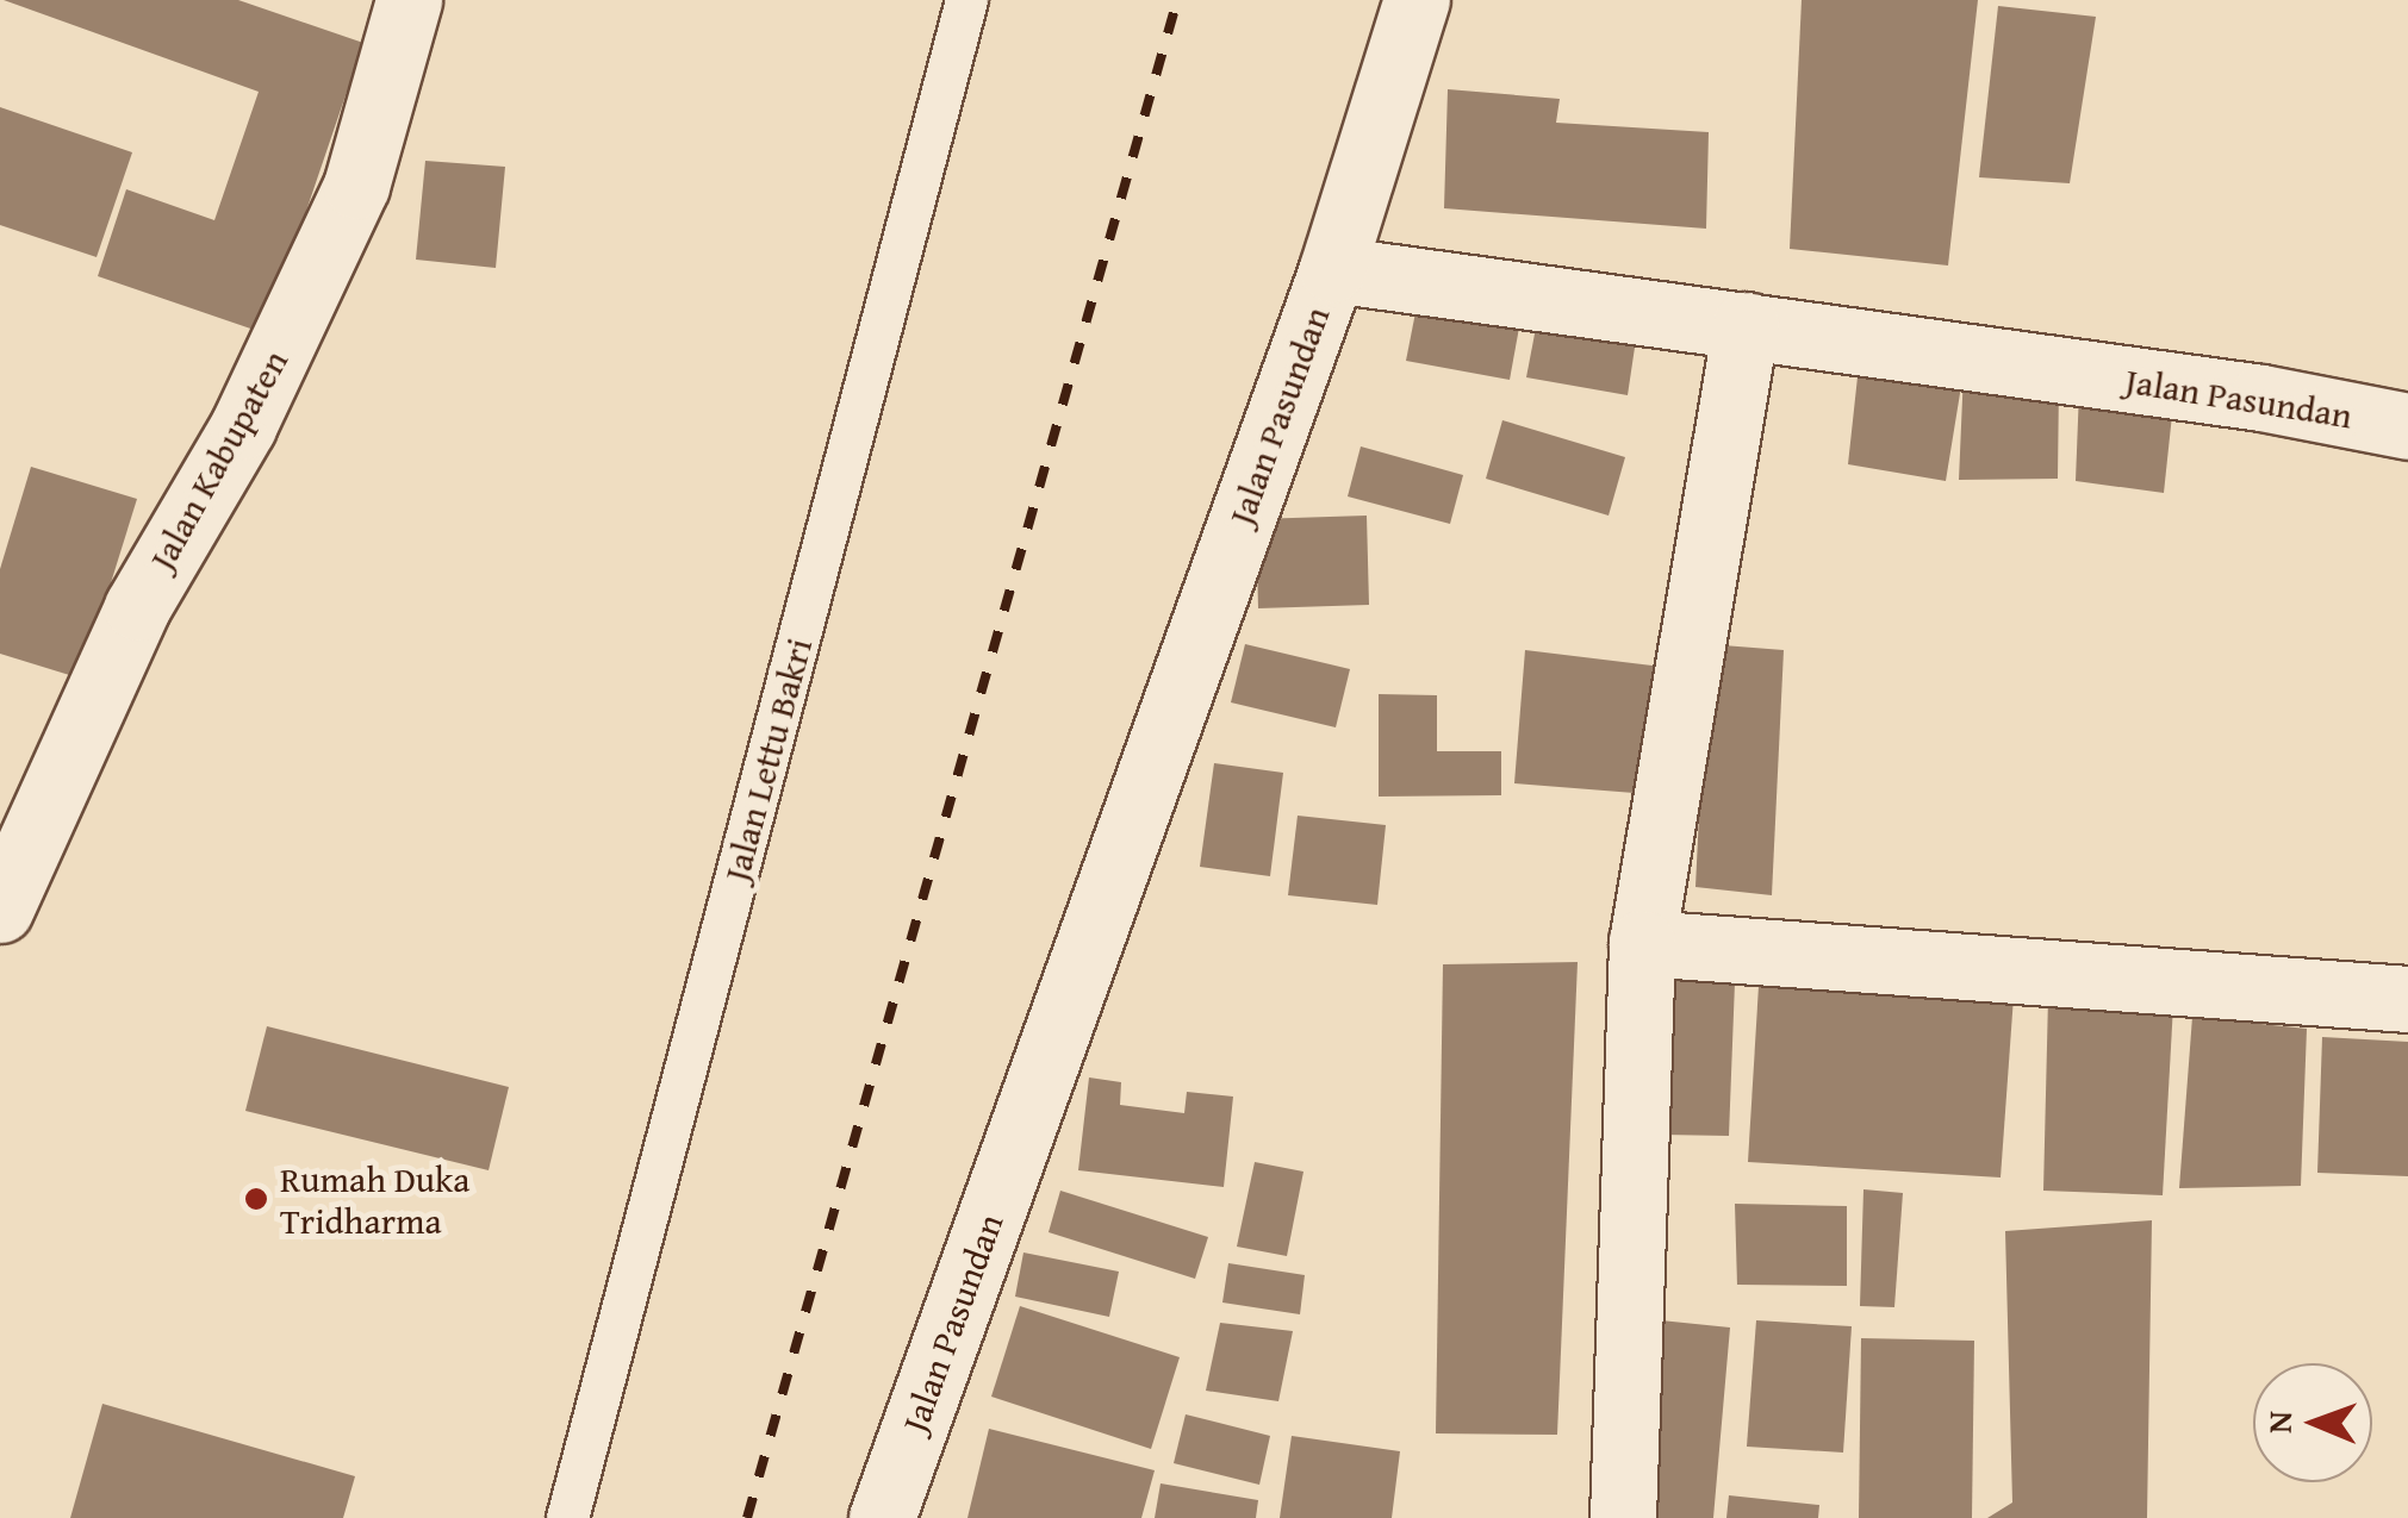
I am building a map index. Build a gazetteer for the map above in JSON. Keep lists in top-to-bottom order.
{
  "streets": {
    "street": ["Jalan Pasundan", "Jalan Kabupaten"],
    "lane": ["Jalan Lettu Bakri"]
  },
  "places": ["Rumah Duka Tridharma"],
  "north": "left"
}
